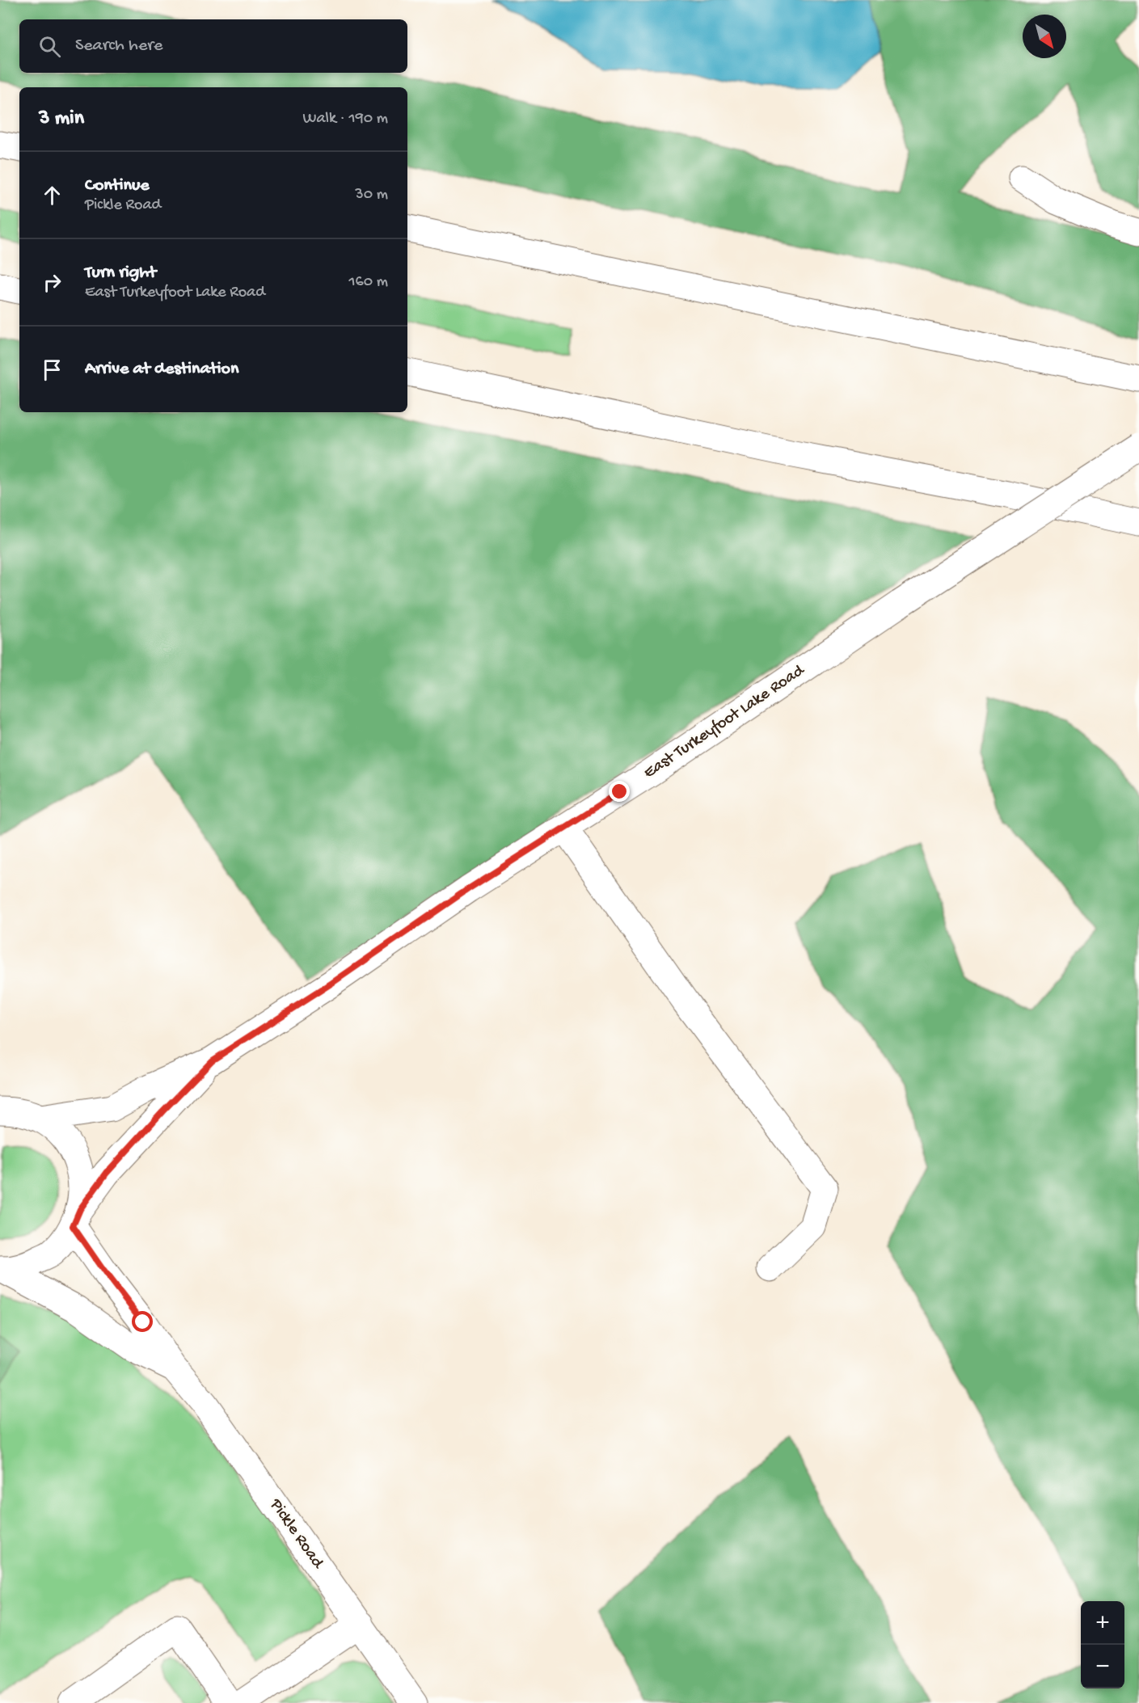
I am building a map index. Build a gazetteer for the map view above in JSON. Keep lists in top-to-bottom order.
{
  "streets": {
    "main road": ["East Turkeyfoot Lake Road", "Pickle Road"]
  },
  "crossings": [
    ["East Turkeyfoot Lake Road", "Pickle Road"]
  ],
  "north": "bottom right",
  "page": {
    "search": "Search here",
    "heading": ["3 min", "Walk · 190 m"],
    "list": [
      ["Continue", "Pickle Road", "30 m"],
      ["Turn right", "East Turkeyfoot Lake Road", "160 m"],
      "Arrive at destination"
    ],
    "map_buttons": ["+", "−"]
  }
}
